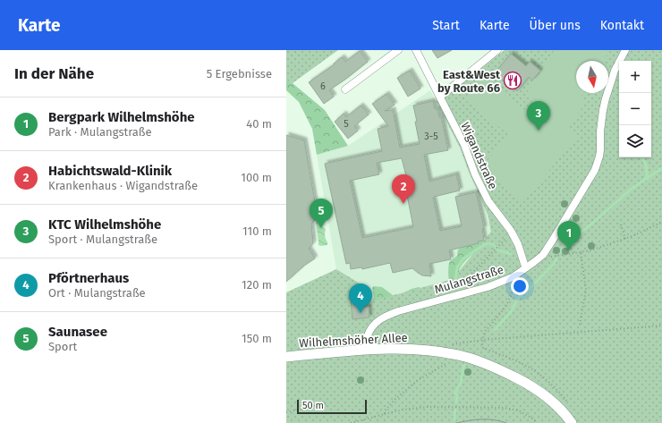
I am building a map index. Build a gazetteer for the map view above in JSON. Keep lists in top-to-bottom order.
{
  "streets": {
    "main road": ["Wilhelmshöher Allee"],
    "street": ["Wigandstraße", "Mulangstraße"]
  },
  "crossings": [
    ["Wigandstraße", "Mulangstraße"],
    ["Mulangstraße", "Wilhelmshöher Allee"]
  ],
  "places": {
    "restaurant": ["East&West by Route 66"]
  },
  "house_numbers": ["6", "5", "3-5"],
  "scale_bar": "50 m",
  "north": "bottom",
  "page": {
    "header": "Karte",
    "nav": [
      "Start",
      "Karte",
      "Über uns",
      "Kontakt"
    ],
    "heading": ["In der Nähe", "5 Ergebnisse"],
    "map_buttons": ["+", "−"],
    "list": [
      {
        "mark": "1",
        "name": "Bergpark Wilhelmshöhe",
        "note": "Park · Mulangstraße",
        "value": "40 m"
      },
      {
        "mark": "2",
        "name": "Habichtswald-Klinik",
        "note": "Krankenhaus · Wigandstraße",
        "value": "100 m"
      },
      {
        "mark": "3",
        "name": "KTC Wilhelmshöhe",
        "note": "Sport · Mulangstraße",
        "value": "110 m"
      },
      {
        "mark": "4",
        "name": "Pförtnerhaus",
        "note": "Ort · Mulangstraße",
        "value": "120 m"
      },
      {
        "mark": "5",
        "name": "Saunasee",
        "note": "Sport",
        "value": "150 m"
      }
    ],
    "pins": [
      "3",
      "2",
      "5",
      "1",
      "4"
    ],
    "scale": "50 m"
  }
}
